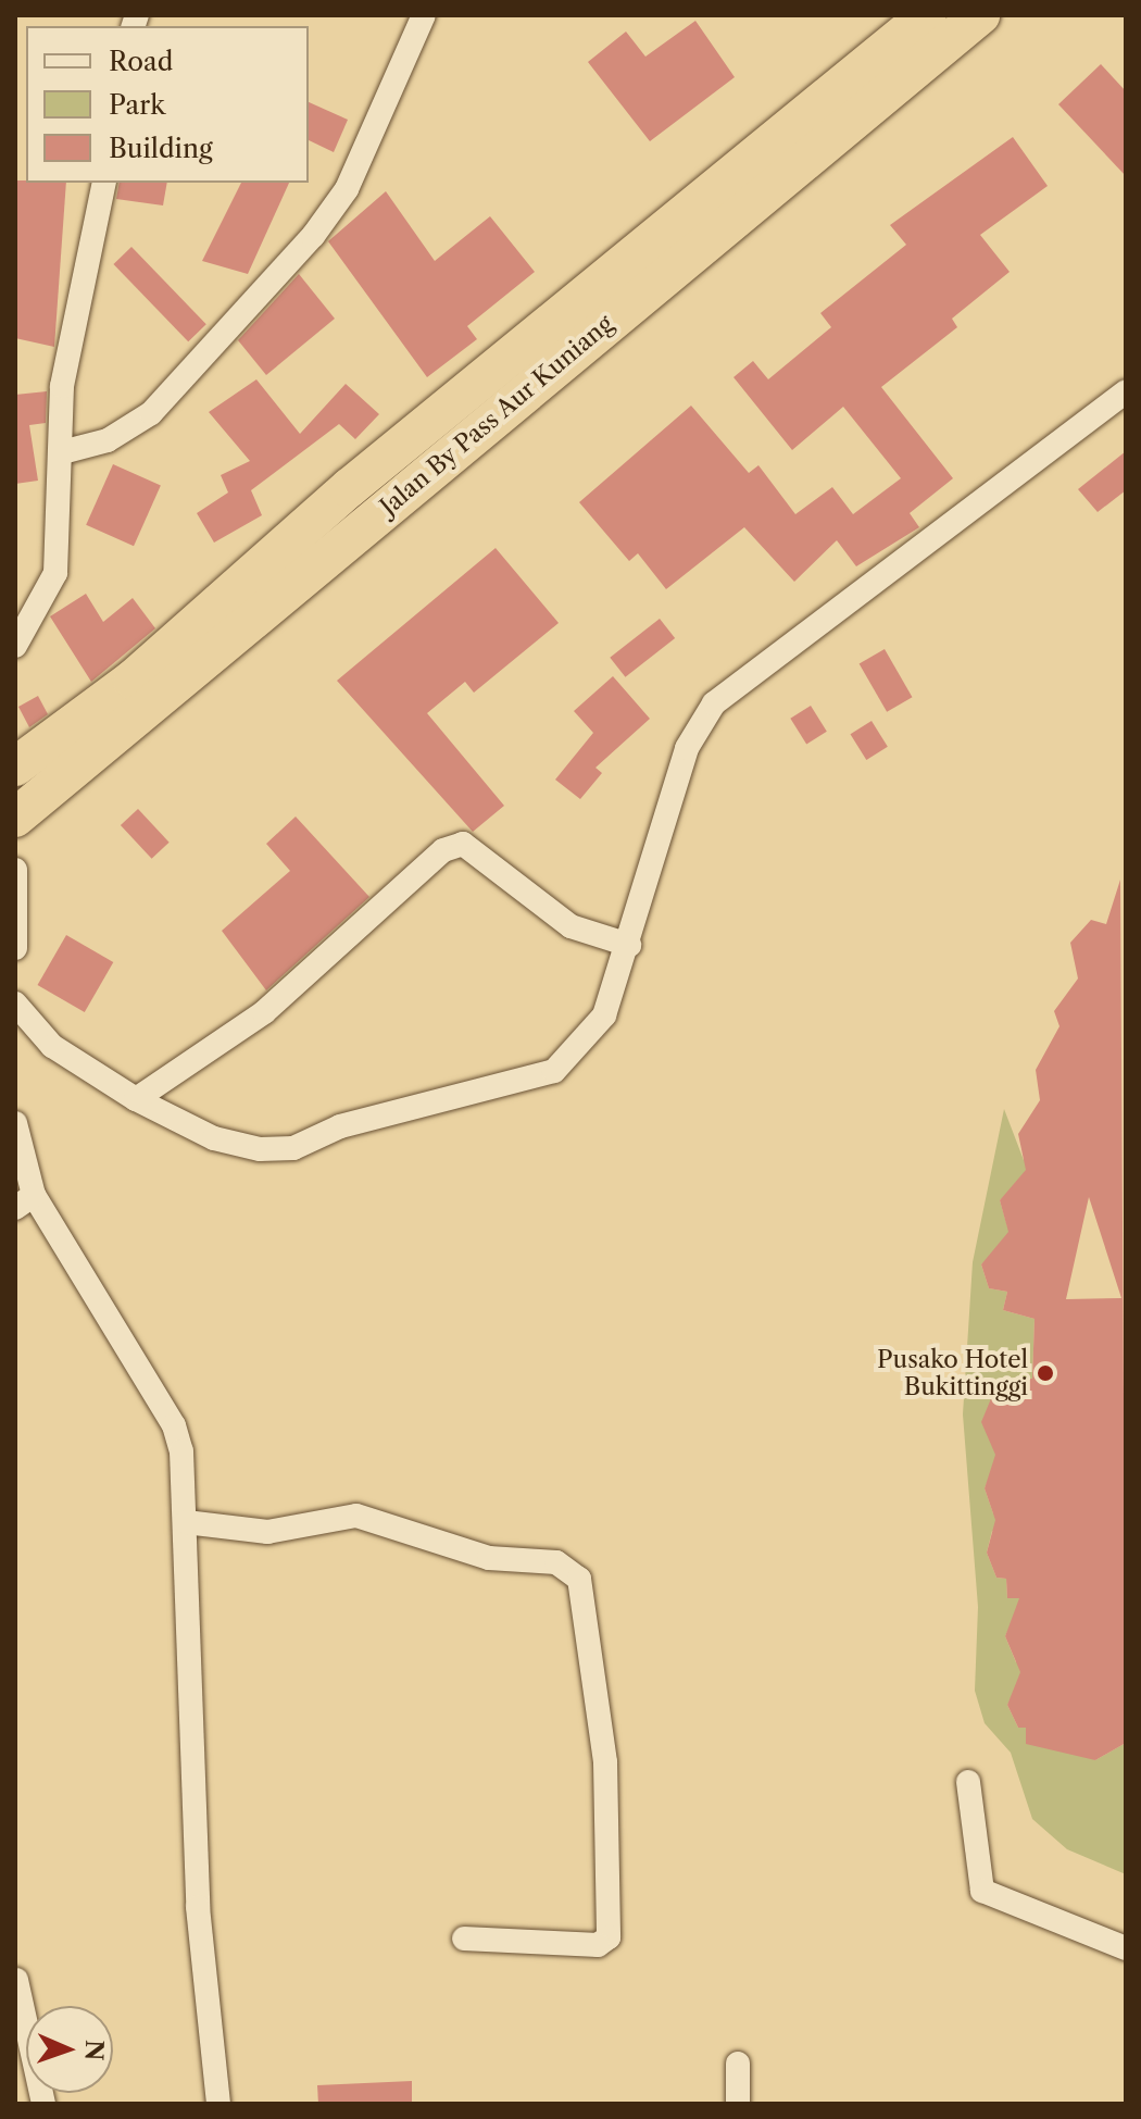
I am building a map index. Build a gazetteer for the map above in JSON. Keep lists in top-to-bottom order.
{
  "streets": {
    "highway": ["Jalan By Pass Aur Kuniang"]
  },
  "places": ["Pusako Hotel Bukittinggi"],
  "legend": ["Road", "Park", "Building"],
  "north": "right"
}
